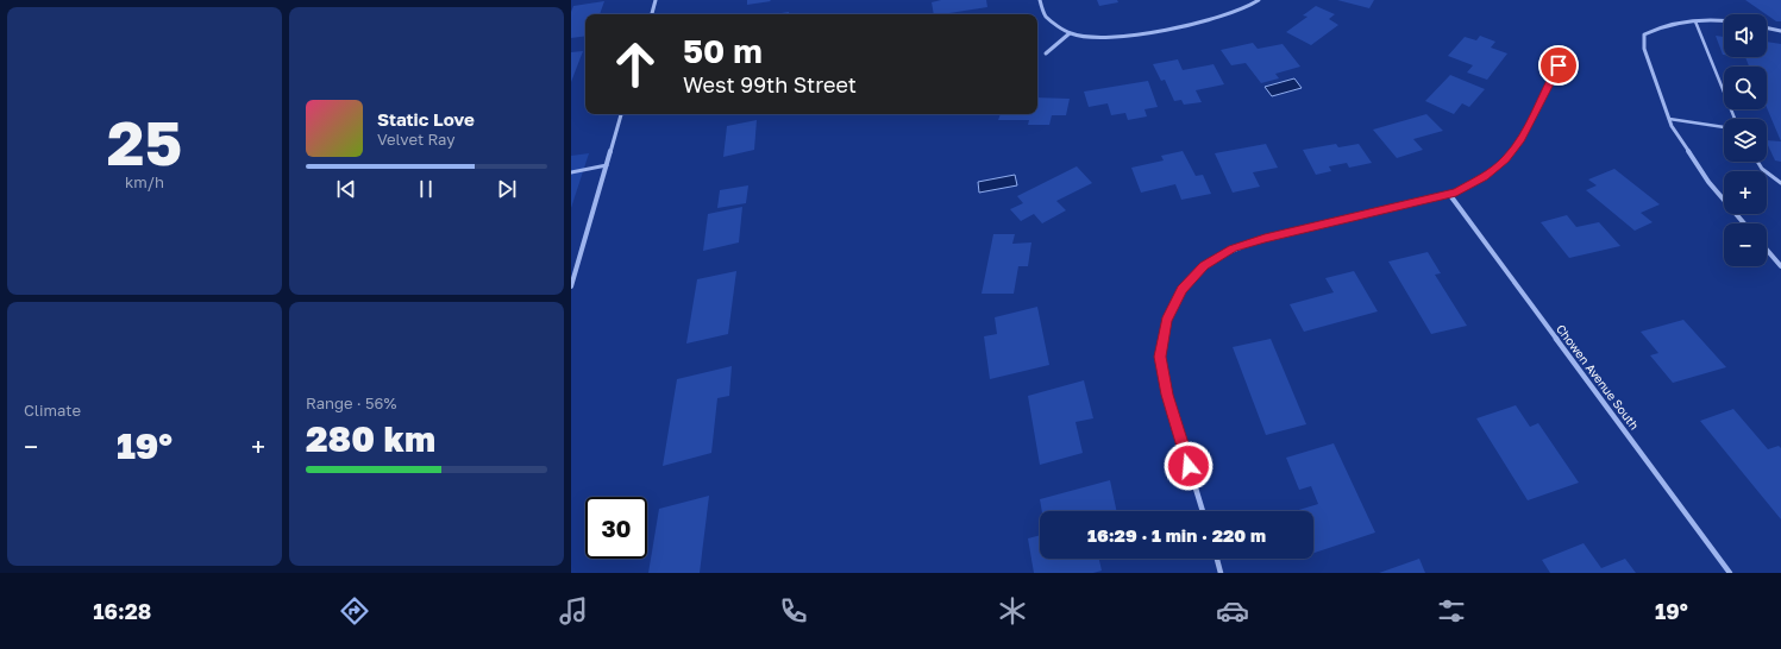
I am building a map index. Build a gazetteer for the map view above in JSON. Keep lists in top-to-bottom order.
{
  "streets": {
    "street": ["Chowen Avenue South"]
  },
  "page": {
    "tile": [
      ["25", "km/h"],
      "Climate",
      ["Range · 56%", "280 km"]
    ],
    "map_buttons": ["+", "−"],
    "turn": ["50 m", "West 99th Street"],
    "song": ["Static Love", "Velvet Ray"],
    "heat": ["−", "19°", "+"],
    "limit": "30",
    "trip": "16:29 · 1 min · 220 m",
    "tabs": ["16:28", "19°"]
  }
}
